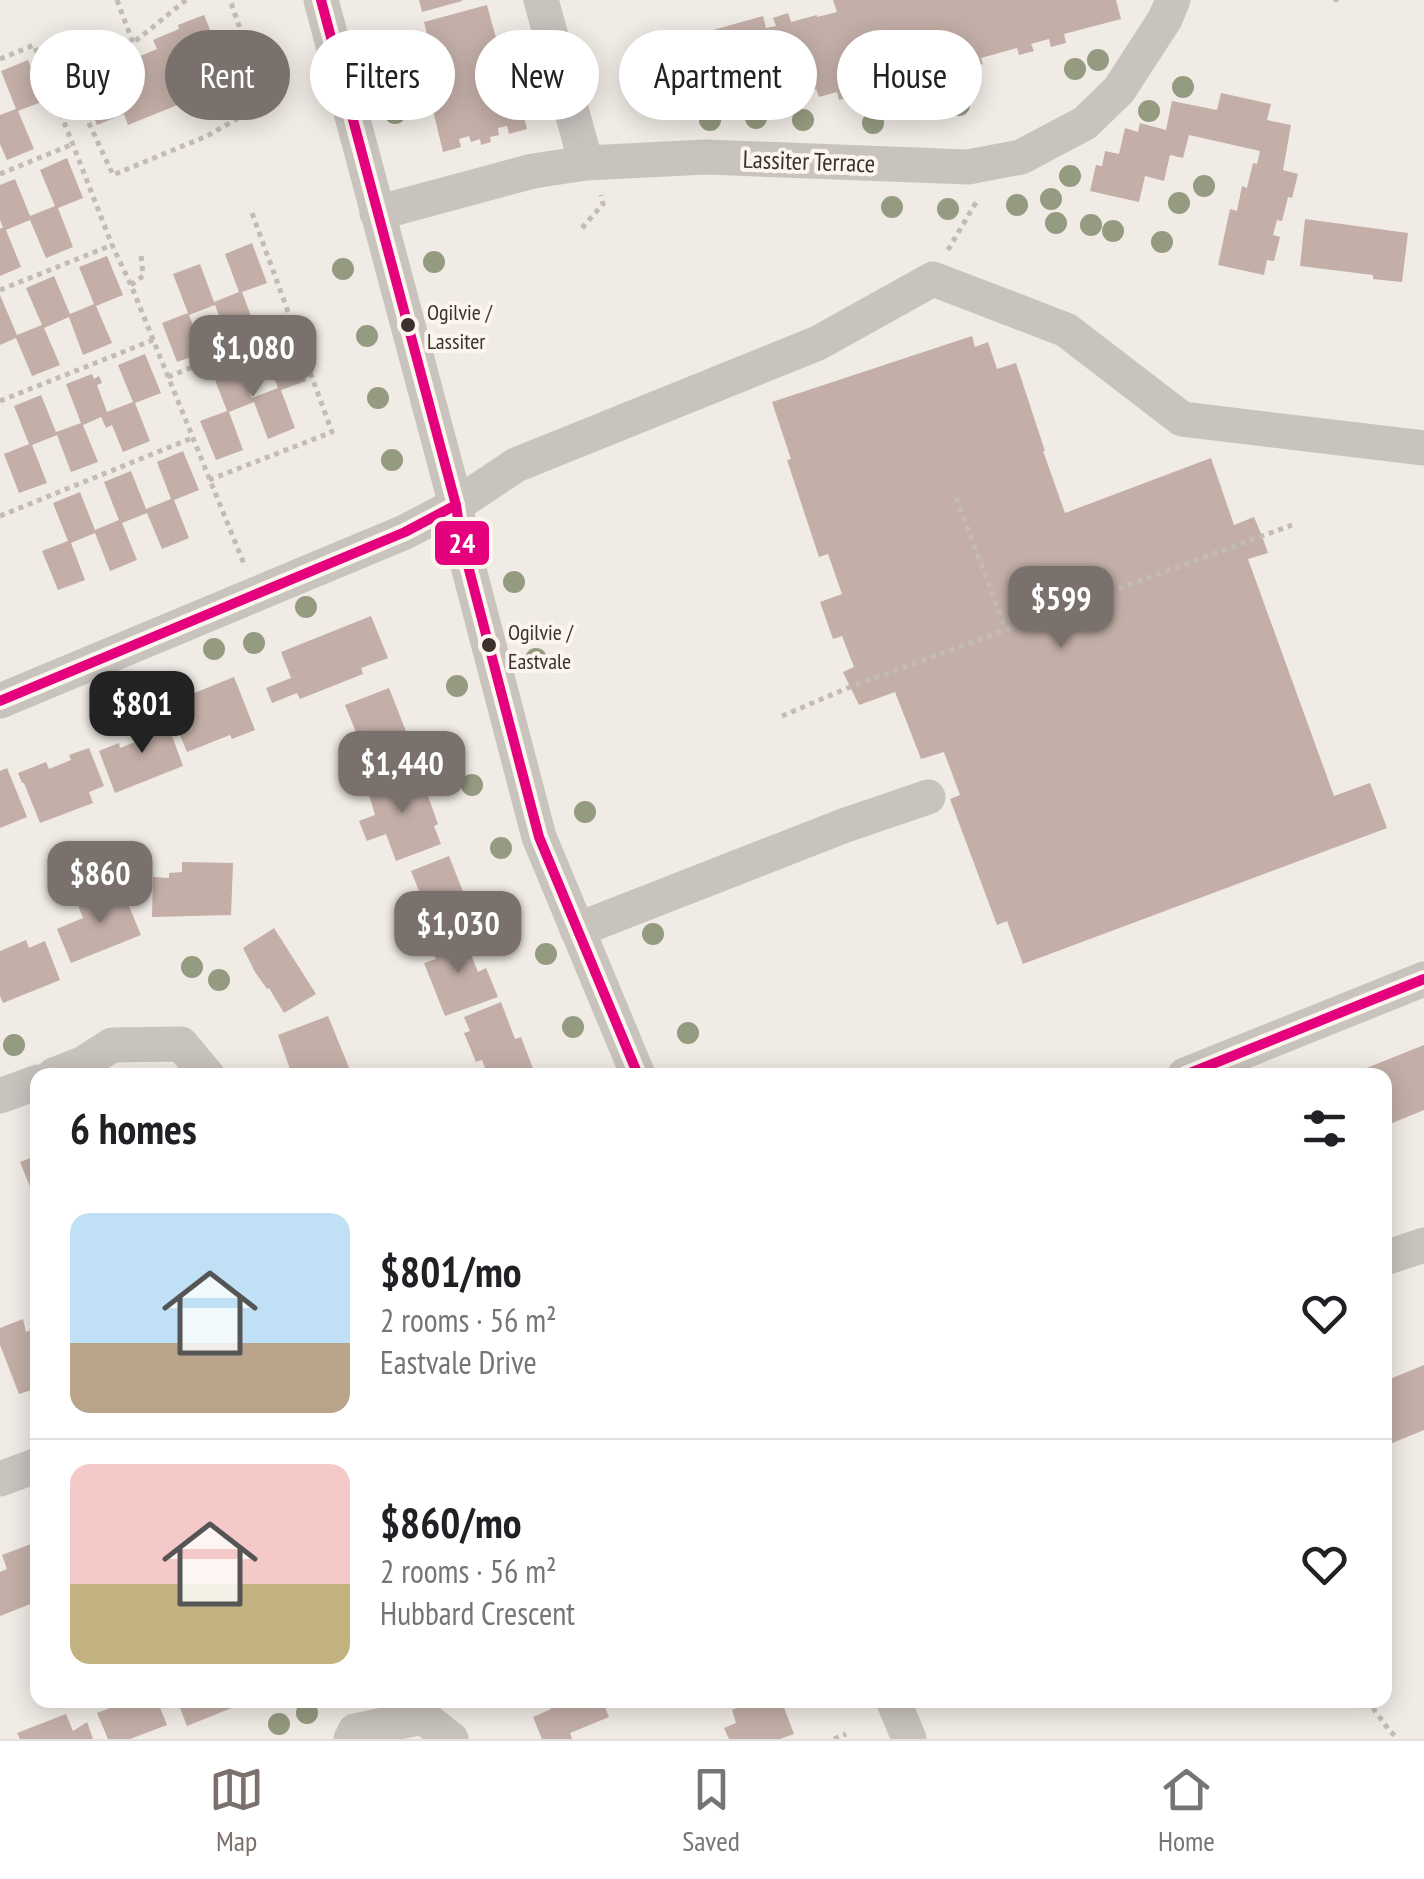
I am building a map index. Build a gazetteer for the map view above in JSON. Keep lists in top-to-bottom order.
{
  "streets": {
    "street": ["Lassiter Terrace"]
  },
  "places": ["Ogilvie / Lassiter", "Ogilvie / Eastvale"],
  "lines": ["transit line 24"],
  "page": {
    "chip": [
      "Buy",
      "Rent",
      "Filters",
      "New",
      "Apartment",
      "House"
    ],
    "price": [
      "$1,080",
      "$599",
      "$801",
      "$1,440",
      "$860",
      "$1,030"
    ],
    "heading": "6 homes",
    "list": [
      {
        "name": "$801/mo",
        "note": "2 rooms · 56 m² · Eastvale Drive"
      },
      {
        "name": "$860/mo",
        "note": "2 rooms · 56 m² · Hubbard Crescent"
      }
    ],
    "tabs": ["Map", "Saved", "Home"]
  }
}
